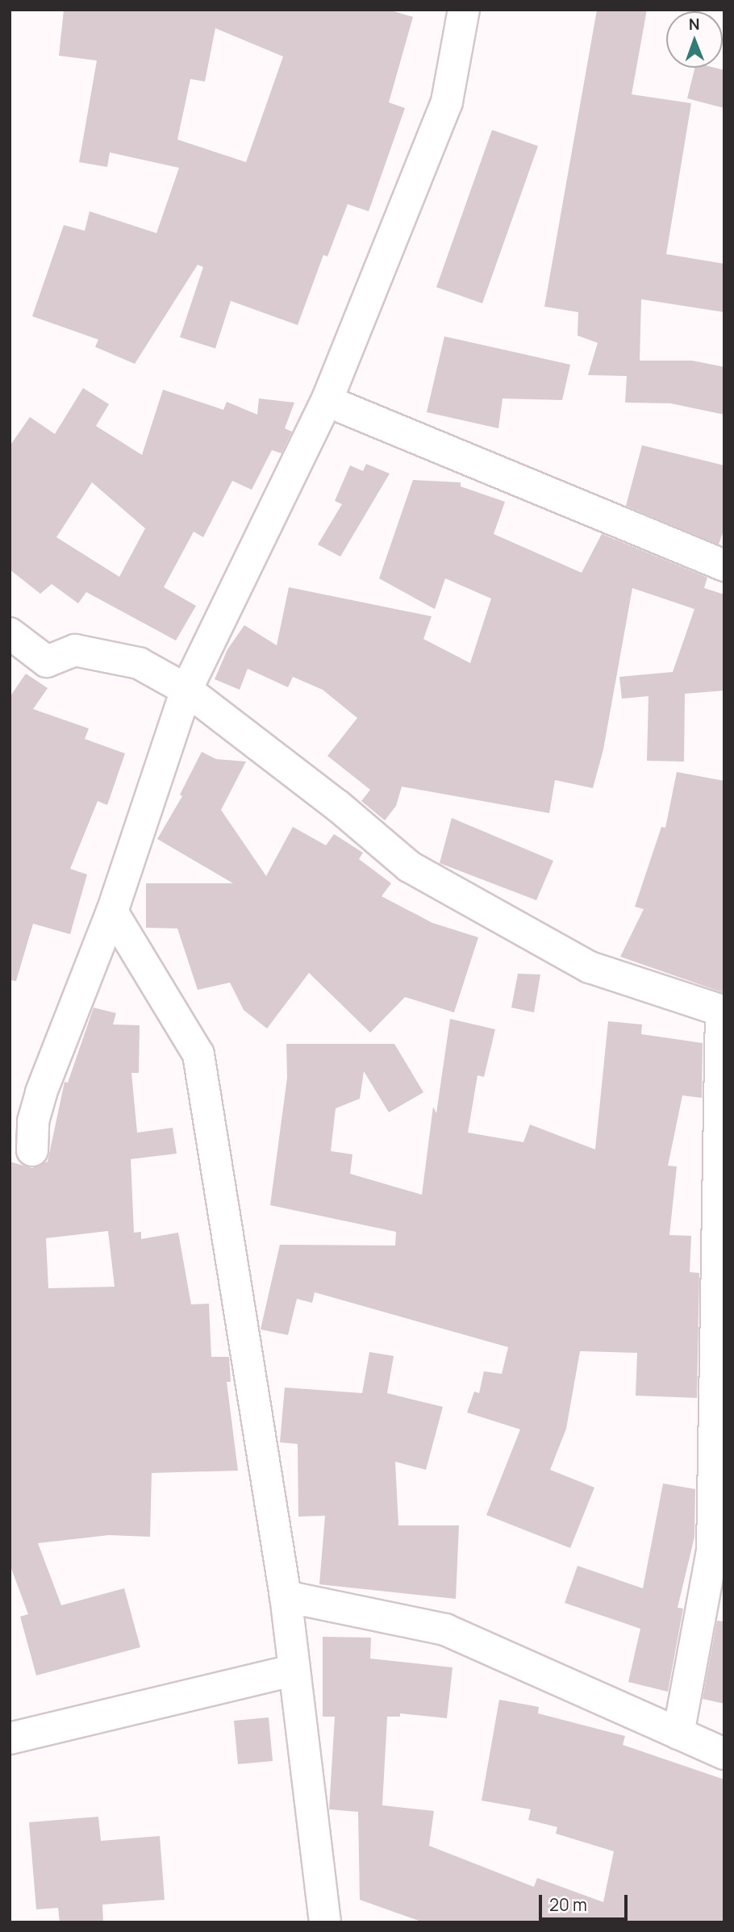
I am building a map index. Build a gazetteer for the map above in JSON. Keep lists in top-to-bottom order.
{
  "scale_bar": "20 m",
  "north": "top"
}
